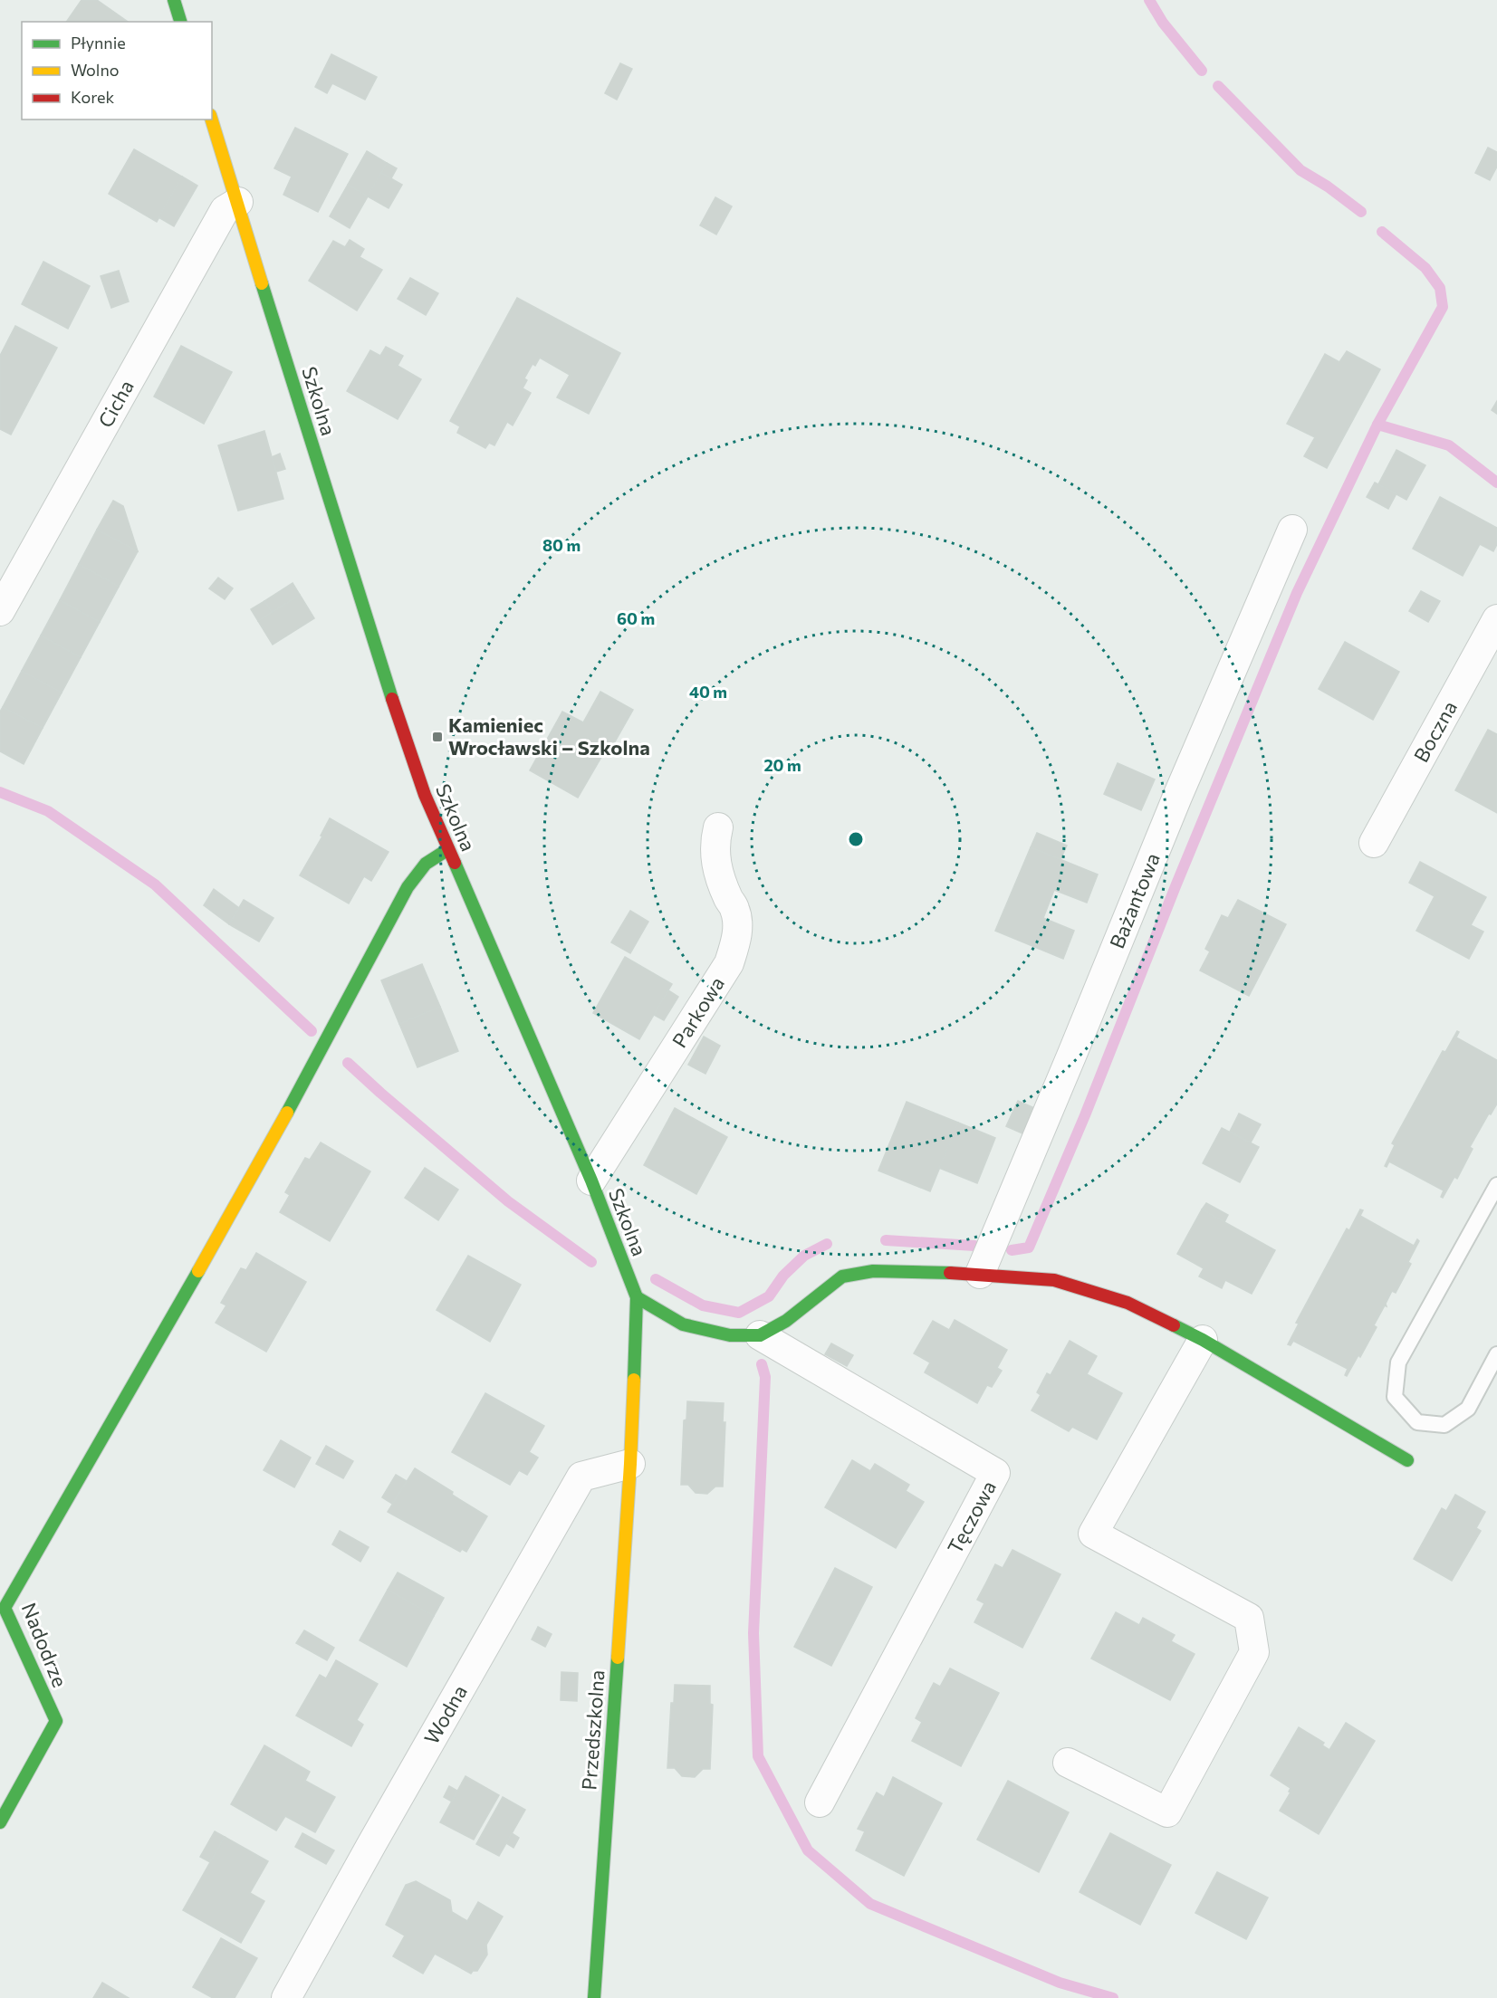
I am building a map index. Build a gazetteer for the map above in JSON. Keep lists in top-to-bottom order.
{
  "streets": {
    "street": [
      "Szkolna",
      "Cicha",
      "Boczna",
      "Bażantowa",
      "Parkowa",
      "Tęczowa",
      "Nadodrze",
      "Wodna",
      "Przedszkolna"
    ]
  },
  "crossings": [
    ["Szkolna", "Cicha"],
    ["Szkolna", "Parkowa"],
    ["Szkolna", "Nadodrze"],
    ["Szkolna", "Wodna"],
    ["Szkolna", "Przedszkolna"],
    ["Wodna", "Przedszkolna"]
  ],
  "places": {
    "transit": ["Kamieniec Wrocławski – Szkolna"]
  },
  "legend": ["Płynnie", "Wolno", "Korek"],
  "rings": [
    "80 m",
    "60 m",
    "40 m",
    "20 m"
  ]
}
